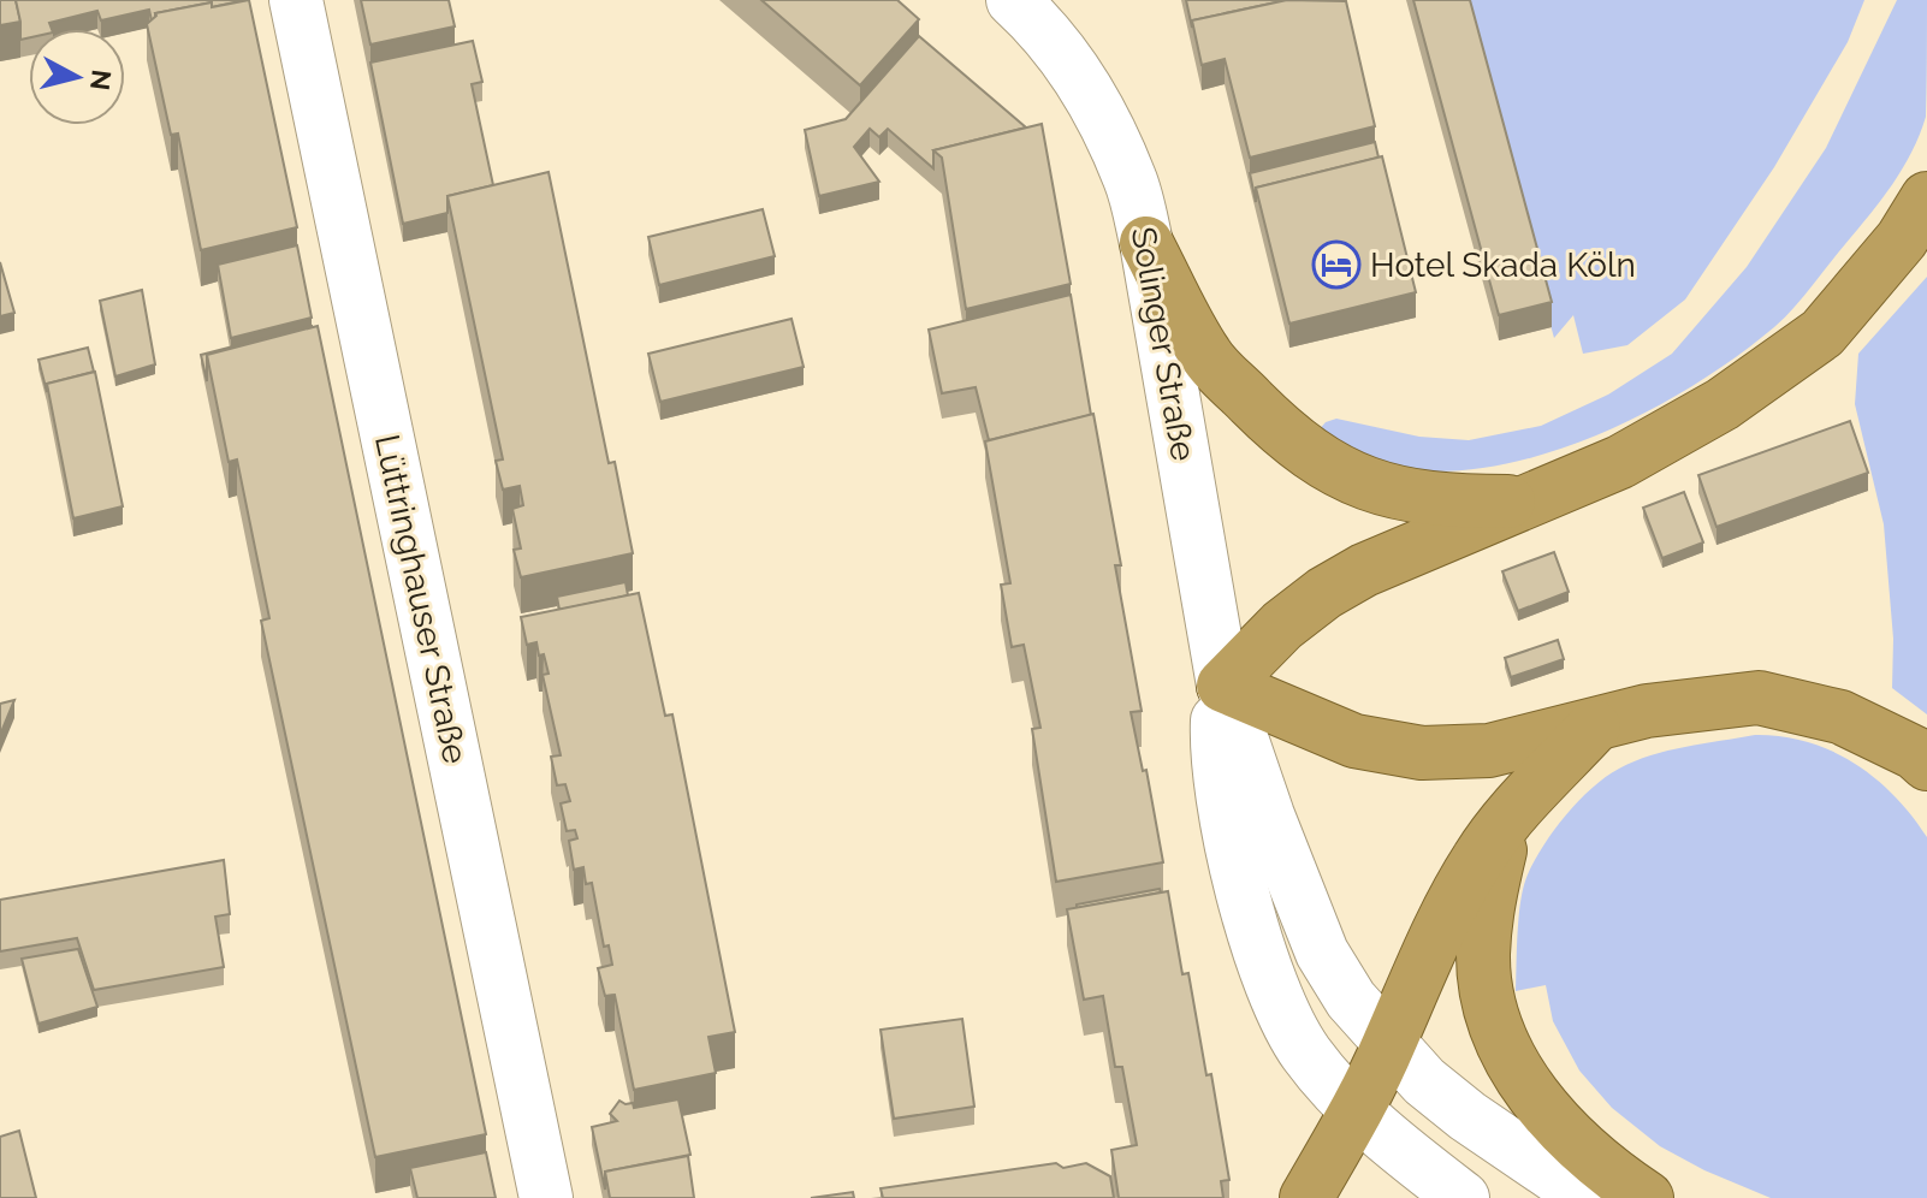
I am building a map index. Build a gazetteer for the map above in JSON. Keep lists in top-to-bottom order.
{
  "streets": {
    "street": ["Solinger Straße", "Lüttringhauser Straße"]
  },
  "places": {
    "hotel": ["Hotel Skada Köln"]
  },
  "north": "right"
}
